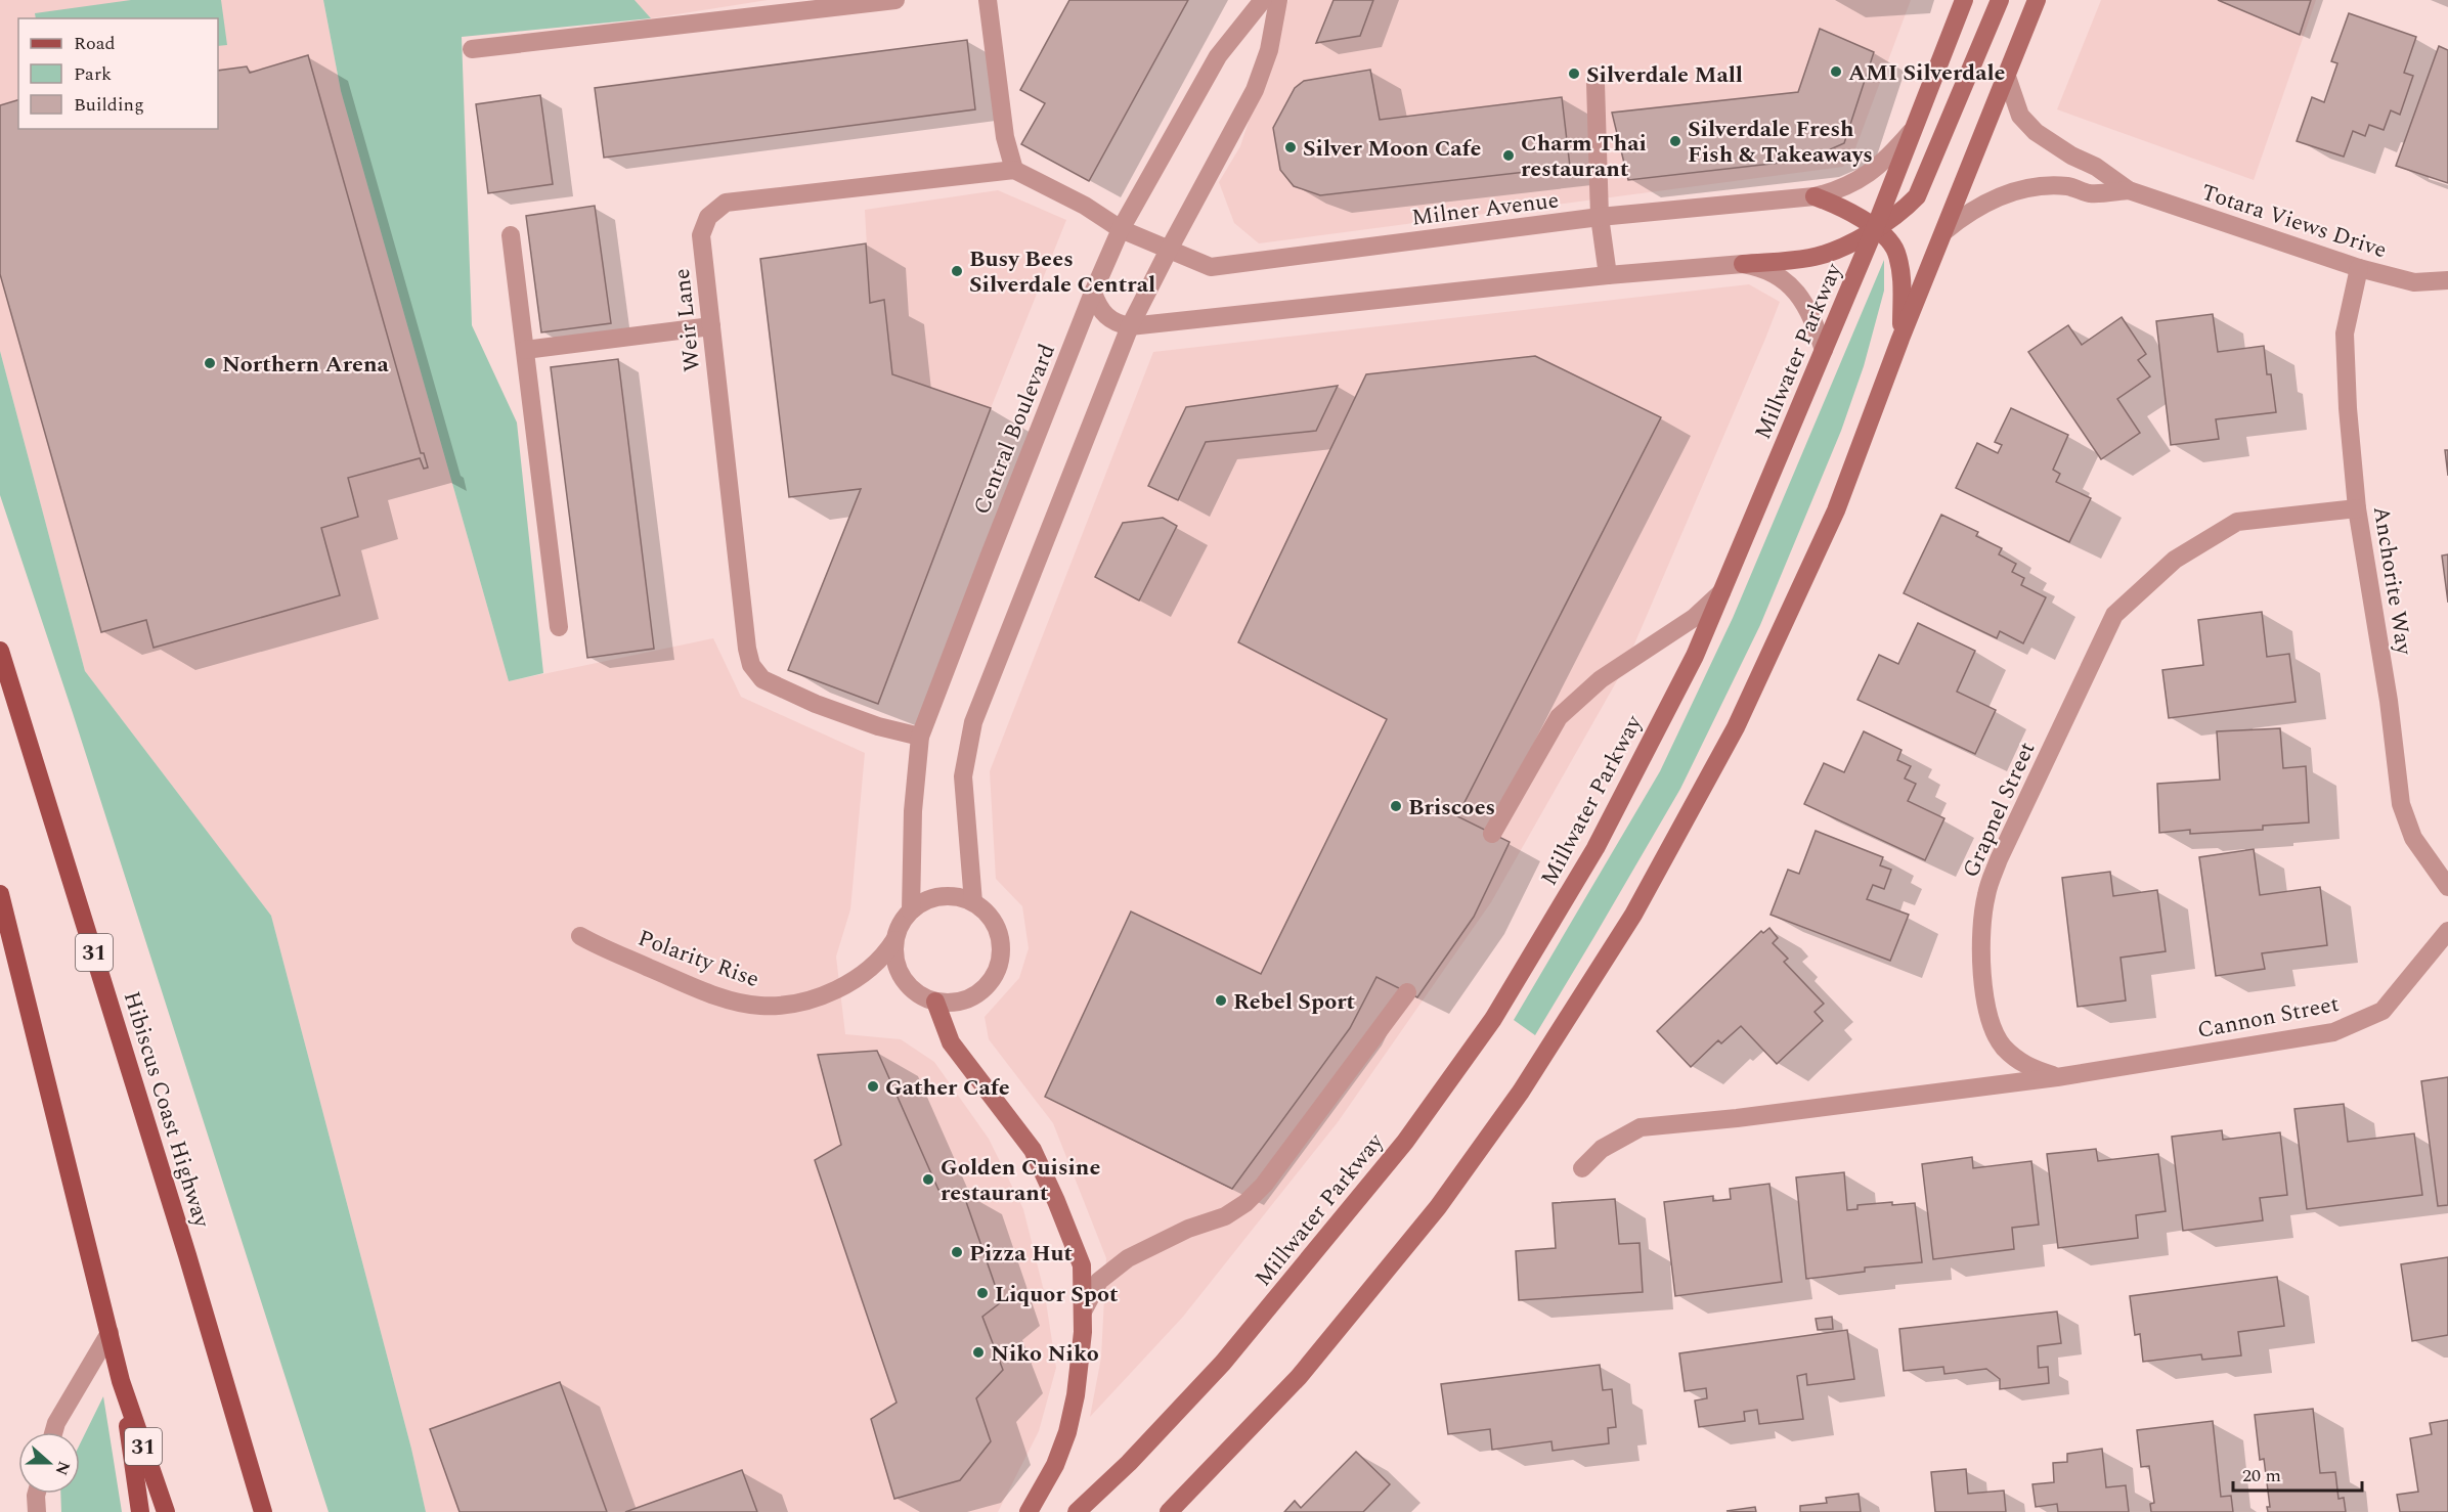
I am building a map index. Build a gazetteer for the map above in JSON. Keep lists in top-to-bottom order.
{
  "streets": {
    "main road": ["Millwater Parkway", "31", "Hibiscus Coast Highway"],
    "street": [
      "Milner Avenue",
      "Totara Views Drive",
      "Weir Lane",
      "Central Boulevard",
      "Anchorite Way",
      "Grapnel Street",
      "Polarity Rise",
      "Cannon Street"
    ]
  },
  "crossings": [
    ["Milner Avenue", "Millwater Parkway"],
    ["Milner Avenue", "Central Boulevard"],
    ["Totara Views Drive", "Anchorite Way"],
    ["Weir Lane", "Central Boulevard"],
    ["Central Boulevard", "Polarity Rise"],
    ["Anchorite Way", "Grapnel Street"],
    ["Grapnel Street", "Cannon Street"]
  ],
  "places": [
    "AMI Silverdale",
    "Silverdale Mall",
    "Silverdale Fresh Fish & Takeaways",
    "Silver Moon Cafe",
    "Charm Thai restaurant",
    "Busy Bees Silverdale Central",
    "Northern Arena",
    "Briscoes",
    "Rebel Sport",
    "Gather Cafe",
    "Golden Cuisine restaurant",
    "Pizza Hut",
    "Liquor Spot",
    "Niko Niko"
  ],
  "legend": ["Road", "Park", "Building"],
  "scale_bar": "20 m",
  "north": "right"
}
